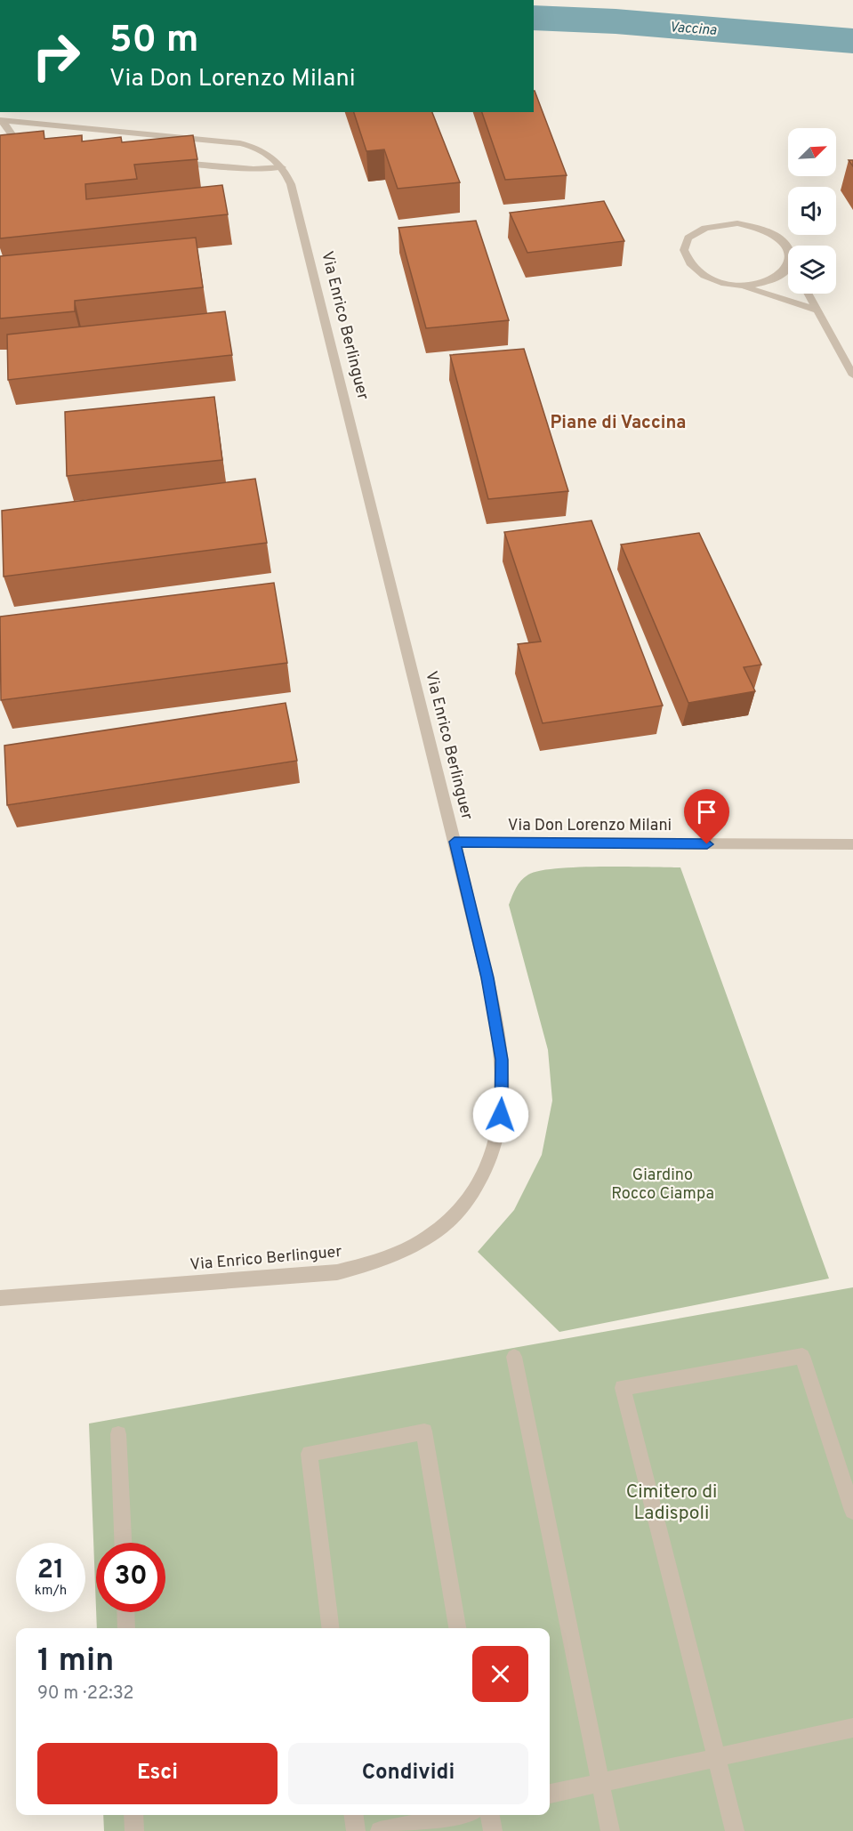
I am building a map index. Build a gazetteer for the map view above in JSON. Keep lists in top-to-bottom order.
{
  "streets": {
    "street": ["Via Enrico Berlinguer", "Via Don Lorenzo Milani"]
  },
  "crossings": [
    ["Via Enrico Berlinguer", "Via Don Lorenzo Milani"]
  ],
  "districts": ["Piane di Vaccina"],
  "water": ["Vaccina"],
  "parks": ["Giardino Rocco Ciampa", "Cimitero di Ladispoli"],
  "north": "top right",
  "page": {
    "turn": ["50 m", "Via Don Lorenzo Milani"],
    "speed": "21 km/h",
    "limit": "30",
    "heading": ["1 min", "90 m · 22:32"],
    "buttons": ["Esci", "Condividi"]
  }
}
